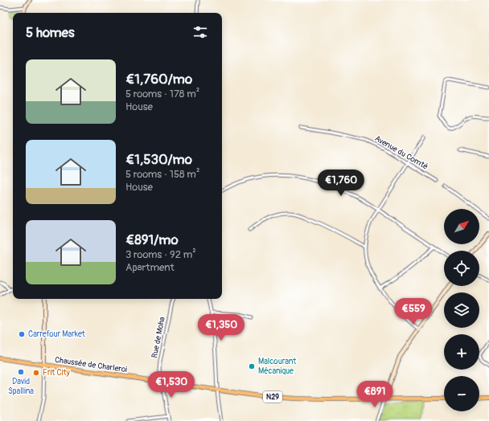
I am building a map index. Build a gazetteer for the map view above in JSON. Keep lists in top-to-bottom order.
{
  "streets": {
    "main road": ["Chaussée de Charleroi", "N29"],
    "street": ["Avenue du Comté", "Rue de Moha"]
  },
  "crossings": [
    ["Rue de Moha", "Chaussée de Charleroi"]
  ],
  "places": [
    "Carrefour Market",
    "Malcourant Mécanique",
    "David Spallina",
    "Frit City"
  ],
  "north": "top right",
  "page": {
    "heading": "5 homes",
    "list": [
      {
        "name": "€1,760/mo",
        "note": "5 rooms · 178 m² · House"
      },
      {
        "name": "€1,530/mo",
        "note": "5 rooms · 158 m² · House"
      },
      {
        "name": "€891/mo",
        "note": "3 rooms · 92 m² · Apartment"
      }
    ],
    "price": [
      "€1,760",
      "€559",
      "€1,350",
      "€1,530",
      "€891"
    ],
    "map_buttons": ["+", "−"]
  }
}
